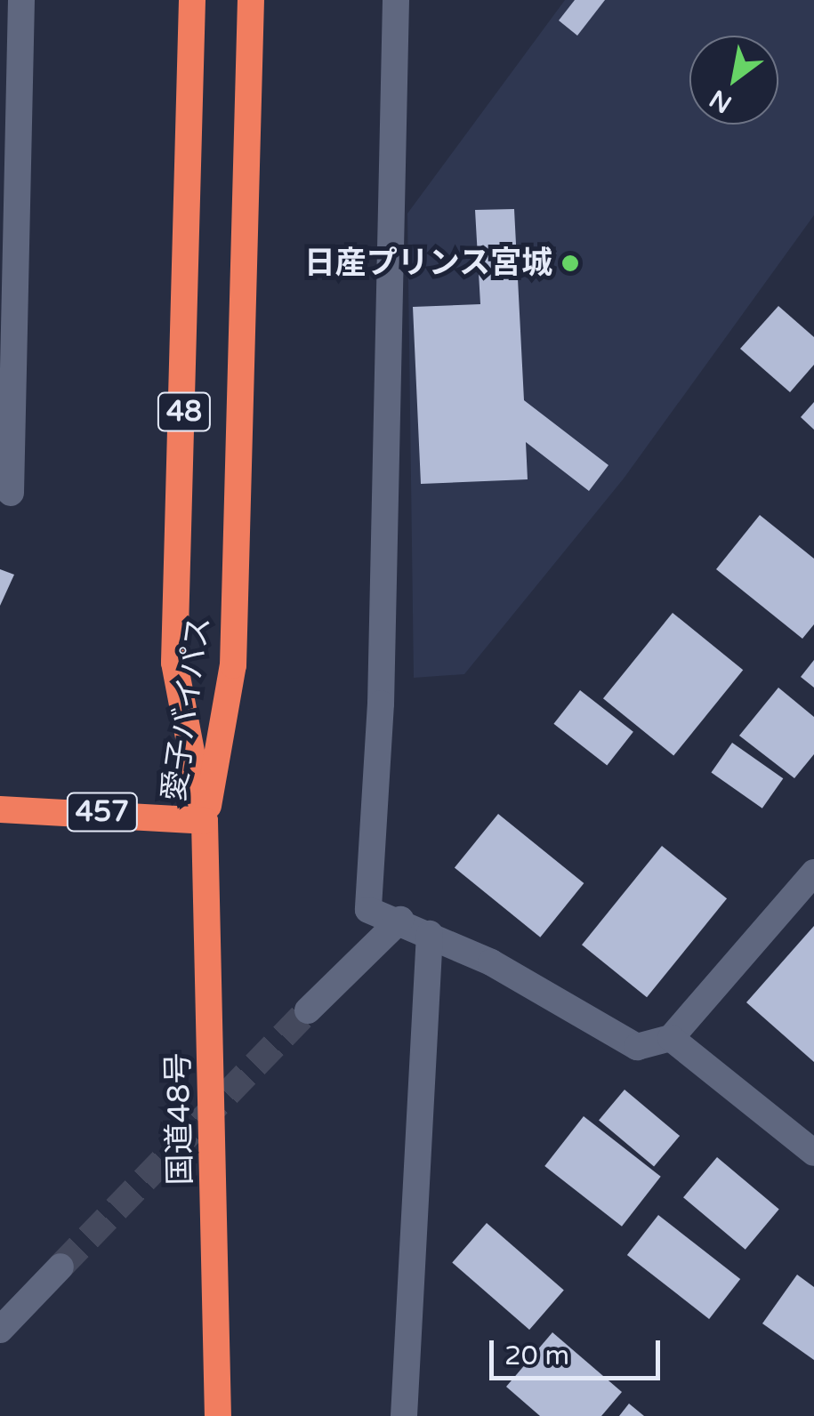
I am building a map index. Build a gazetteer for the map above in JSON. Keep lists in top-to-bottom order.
{
  "streets": {
    "highway": [
      "48",
      "愛子バイパス",
      "457",
      "国道48号"
    ]
  },
  "crossings": [
    ["愛子バイパス", "457"],
    ["愛子バイパス", "国道48号"],
    ["457", "国道48号"]
  ],
  "places": ["日産プリンス宮城"],
  "scale_bar": "20 m",
  "north": "bottom left"
}
